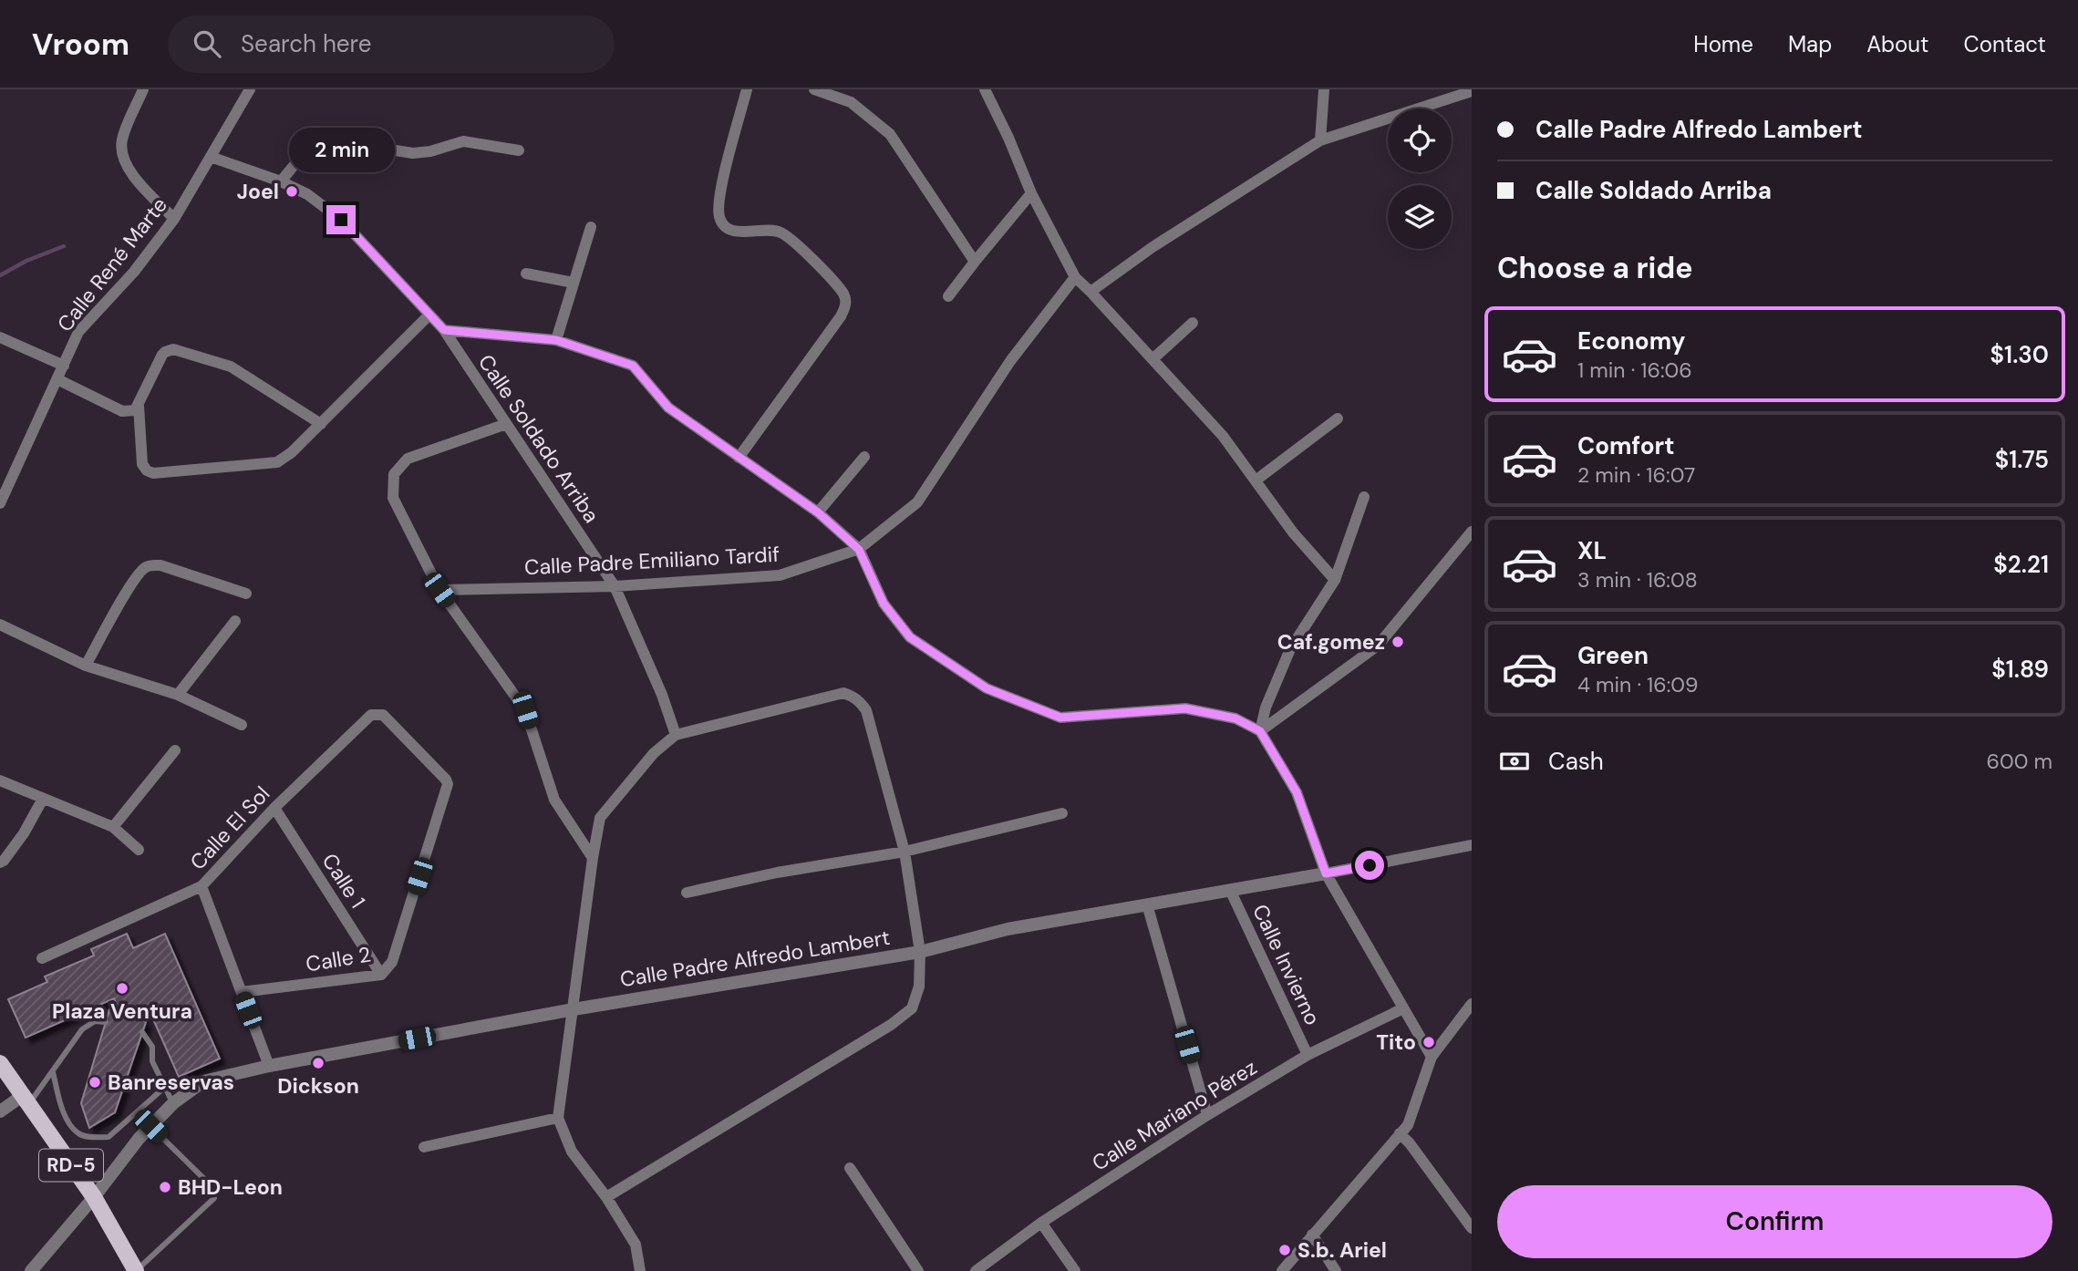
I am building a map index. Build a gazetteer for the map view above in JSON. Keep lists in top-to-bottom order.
{
  "streets": {
    "main road": ["RD-5"],
    "street": [
      "Calle René Marte",
      "Calle Soldado Arriba",
      "Calle Padre Emiliano Tardif",
      "Calle El Sol",
      "Calle 1",
      "Calle Padre Alfredo Lambert",
      "Calle 2",
      "Calle Invierno",
      "Calle Mariano Pérez"
    ]
  },
  "crossings": [
    ["Calle René Marte", "Calle Soldado Arriba"],
    ["Calle Soldado Arriba", "Calle Padre Emiliano Tardif"],
    ["Calle El Sol", "Calle 1"],
    ["Calle El Sol", "Calle 2"],
    ["Calle 1", "Calle 2"],
    ["Calle Padre Alfredo Lambert", "Calle Invierno"],
    ["Calle Padre Alfredo Lambert", "RD-5"],
    ["Calle Invierno", "Calle Mariano Pérez"]
  ],
  "places": [
    "Joel",
    "Caf.gomez",
    "Plaza Ventura",
    "Tito",
    "Dickson",
    "Banreservas",
    "BHD-Leon",
    "S.b. Ariel"
  ],
  "page": {
    "header": "Vroom",
    "search": "Search here",
    "nav": [
      "Home",
      "Map",
      "About",
      "Contact"
    ],
    "banner": ["Calle Padre Alfredo Lambert", "Calle Soldado Arriba"],
    "bubble": "2 min",
    "heading": "Choose a ride",
    "list": [
      {
        "name": "Economy",
        "note": "1 min · 16:06",
        "value": "$1.30"
      },
      {
        "name": "Comfort",
        "note": "2 min · 16:07",
        "value": "$1.75"
      },
      {
        "name": "XL",
        "note": "3 min · 16:08",
        "value": "$2.21"
      },
      {
        "name": "Green",
        "note": "4 min · 16:09",
        "value": "$1.89"
      }
    ],
    "pay": ["Cash", "600 m"],
    "buttons": "Confirm"
  }
}
